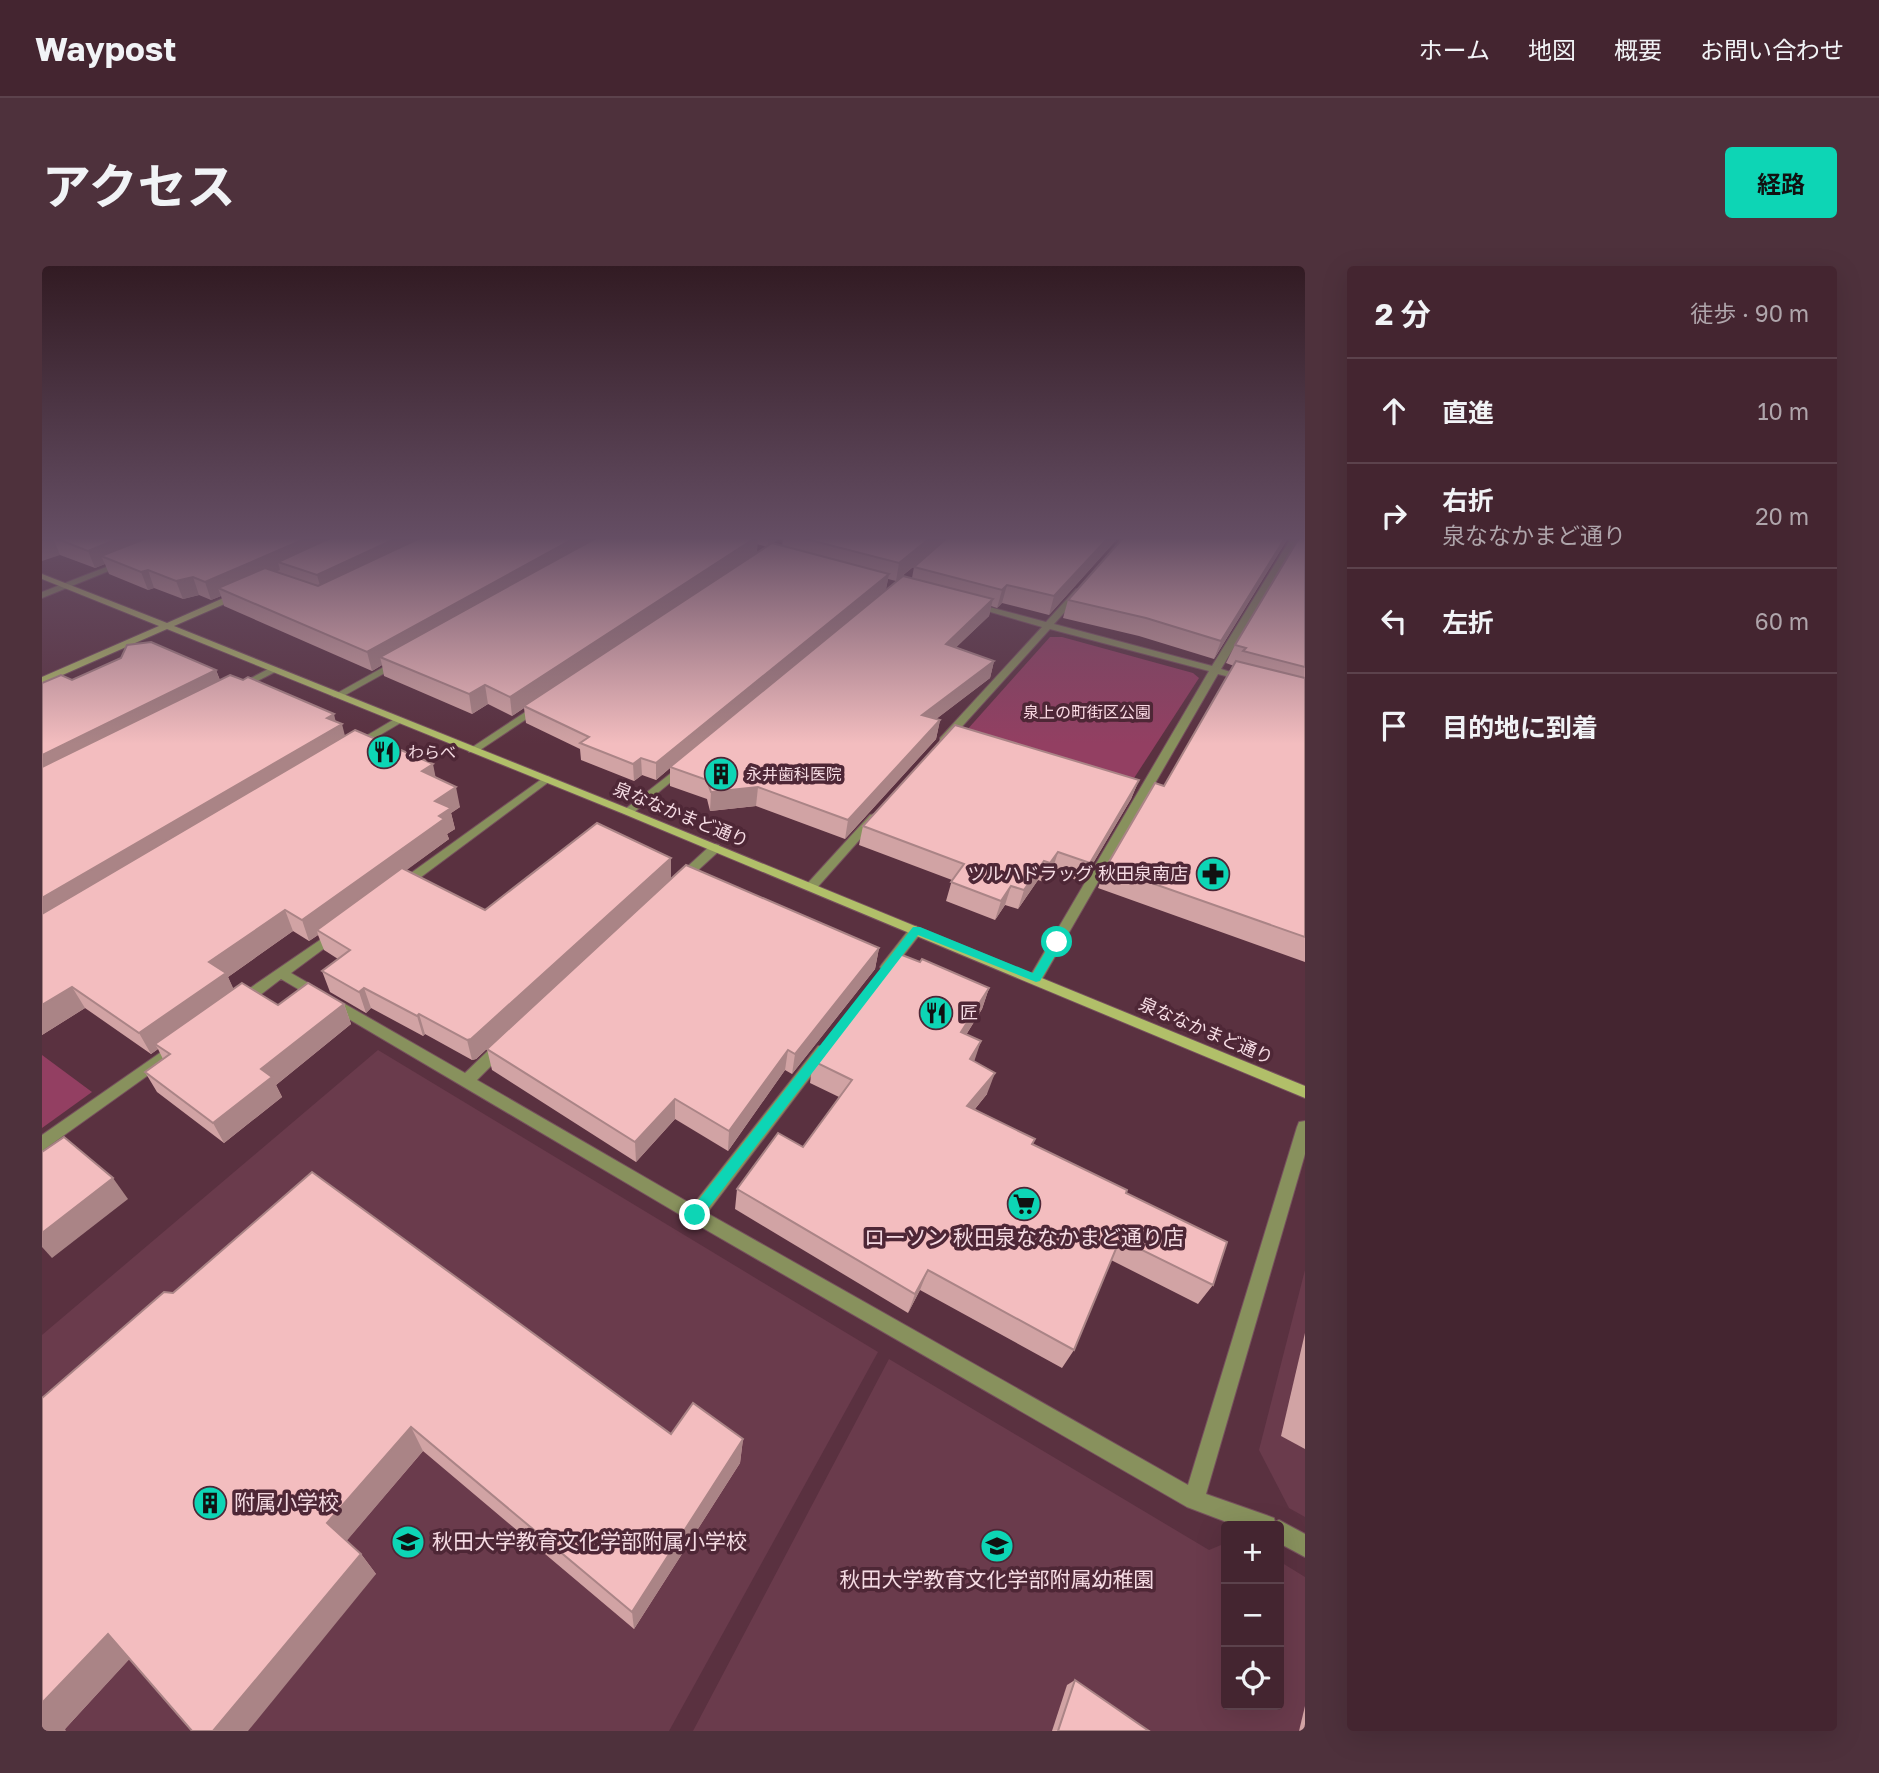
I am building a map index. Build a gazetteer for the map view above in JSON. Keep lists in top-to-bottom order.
{
  "streets": {
    "street": ["泉ななかまど通り"]
  },
  "parks": ["泉上の町街区公園"],
  "places": {
    "restaurant": ["わらべ", "匠"],
    "building": ["永井歯科医院", "附属小学校"],
    "pharmacy": ["ツルハドラッグ 秋田泉南店"],
    "supermarket": ["ローソン 秋田泉ななかまど通り店"],
    "school or university": ["秋田大学教育文化学部附属小学校", "秋田大学教育文化学部附属幼稚園"]
  },
  "page": {
    "header": "Waypost",
    "nav": [
      "ホーム",
      "地図",
      "概要",
      "お問い合わせ"
    ],
    "title": "アクセス",
    "buttons": "経路",
    "heading": ["2 分", "徒歩 · 90 m"],
    "list": [
      ["直進", "10 m"],
      ["右折", "泉ななかまど通り", "20 m"],
      ["左折", "60 m"],
      "目的地に到着"
    ],
    "map_buttons": ["+", "−"]
  }
}
